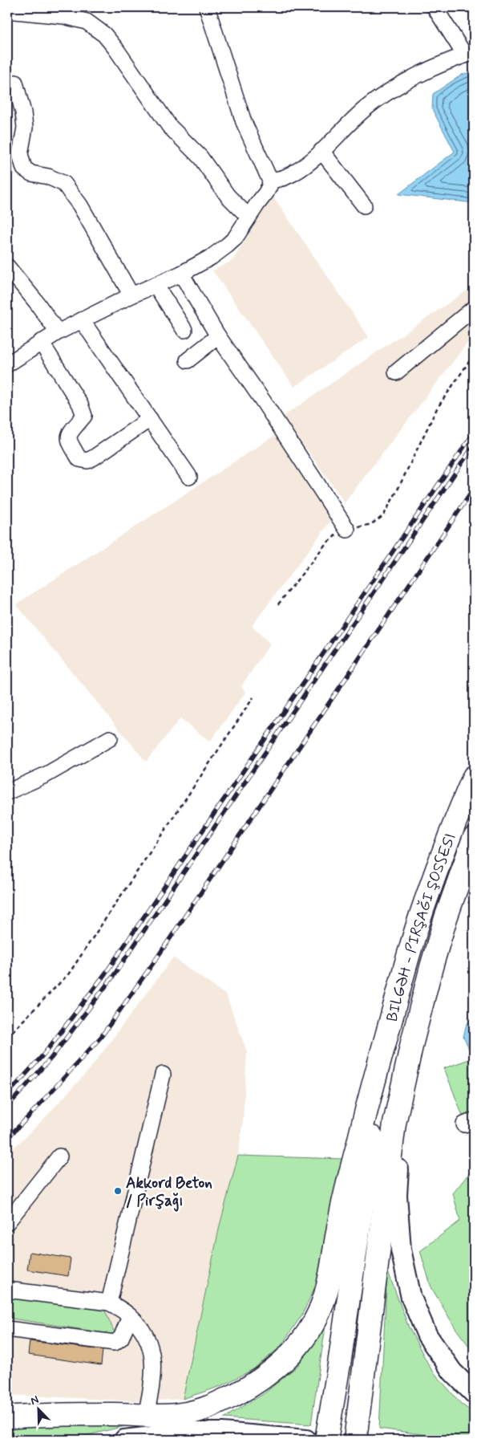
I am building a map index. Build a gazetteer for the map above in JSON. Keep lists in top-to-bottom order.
{
  "places": ["Akkord Beton / Pirşağı"],
  "north": "top left"
}
